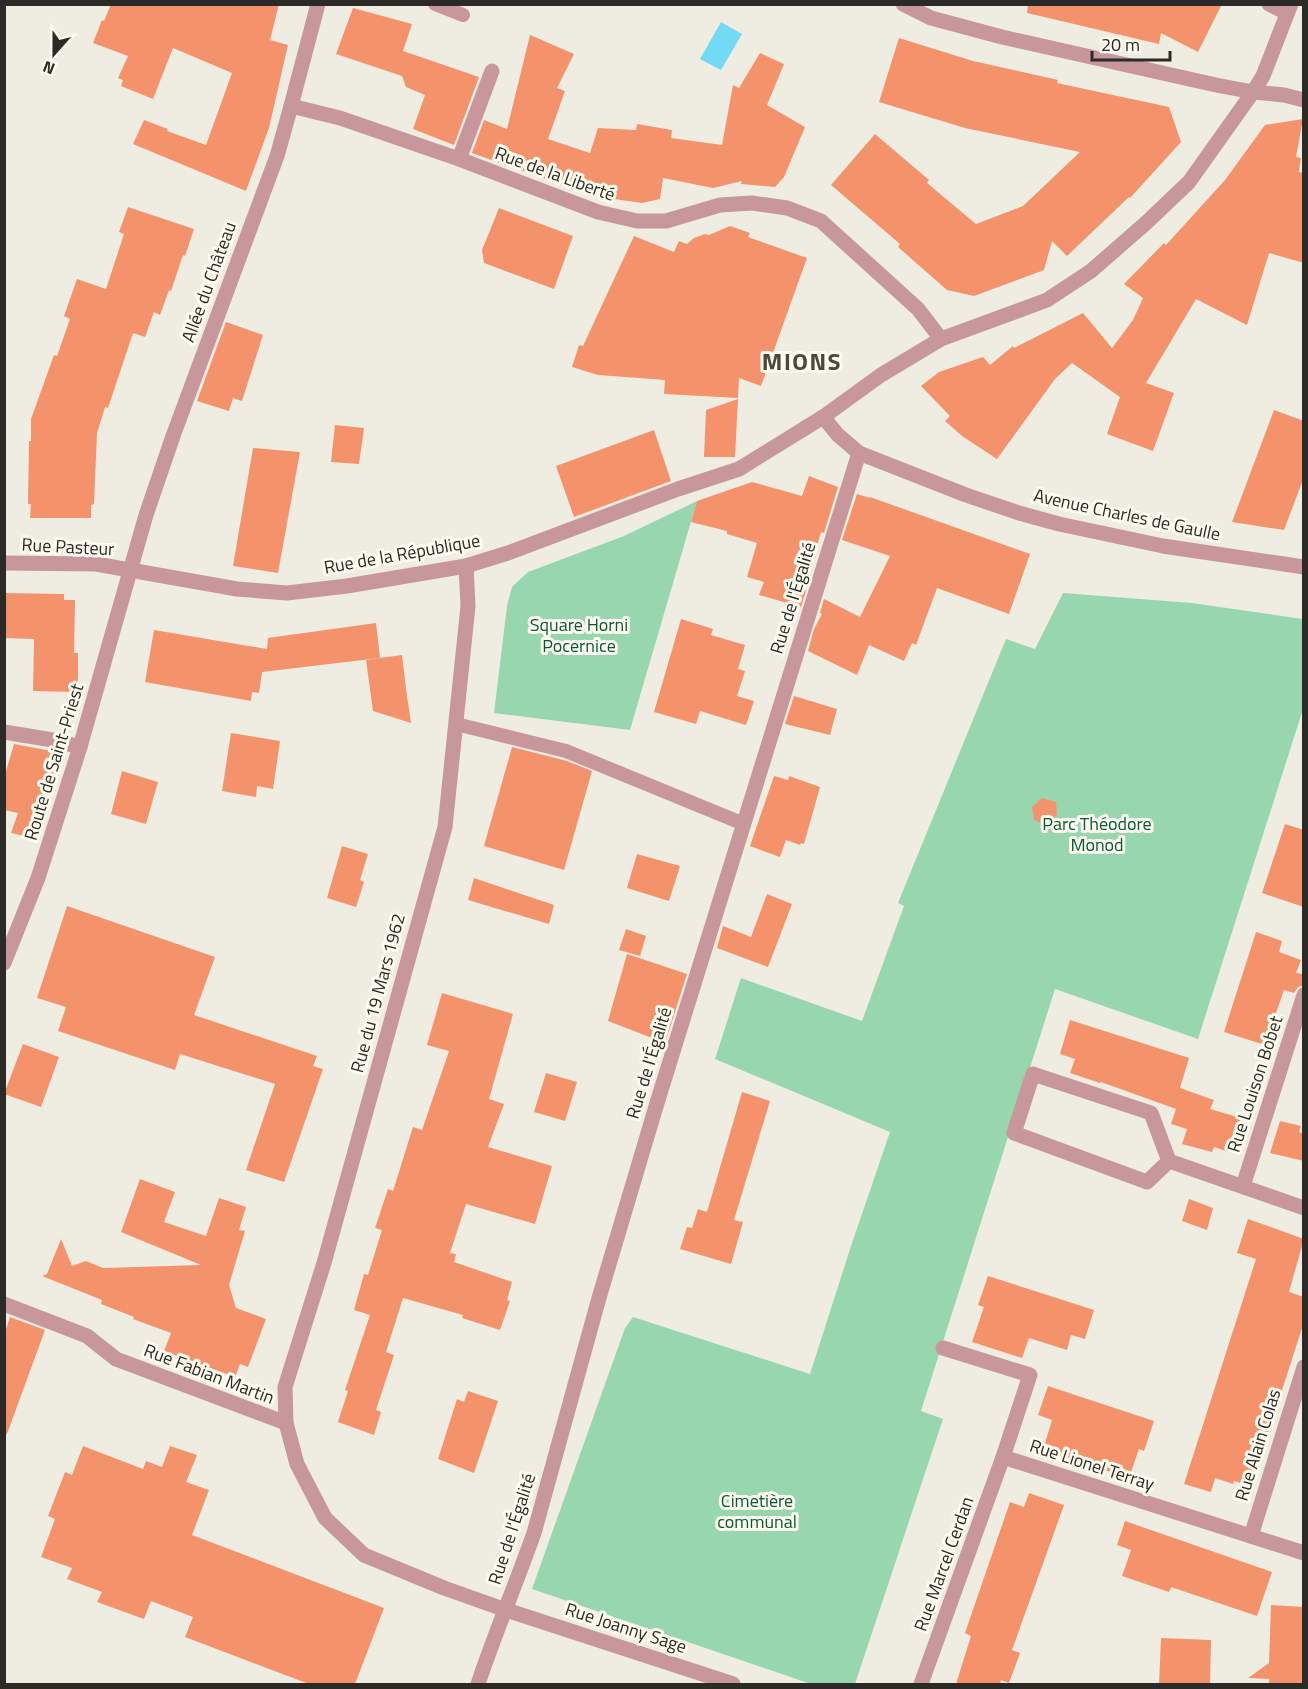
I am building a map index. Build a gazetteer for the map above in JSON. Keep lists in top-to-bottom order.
{
  "streets": {
    "street": [
      "Rue de la Liberté",
      "Allée du Château",
      "Avenue Charles de Gaulle",
      "Rue Pasteur",
      "Rue de la République",
      "Rue de l'Égalité",
      "Route de Saint-Priest",
      "Rue du 19 Mars 1962",
      "Rue Louison Bobet",
      "Rue Fabian Martin",
      "Rue Alain Colas",
      "Rue Lionel Terray",
      "Rue Marcel Cerdan",
      "Rue Joanny Sage"
    ]
  },
  "crossings": [
    ["Rue de la Liberté", "Allée du Château"],
    ["Rue de la Liberté", "Rue de la République"],
    ["Allée du Château", "Rue Pasteur"],
    ["Allée du Château", "Rue de la République"],
    ["Allée du Château", "Route de Saint-Priest"],
    ["Avenue Charles de Gaulle", "Rue de la République"],
    ["Avenue Charles de Gaulle", "Rue de l'Égalité"],
    ["Rue Pasteur", "Rue de la République"],
    ["Rue Pasteur", "Route de Saint-Priest"],
    ["Rue de la République", "Route de Saint-Priest"],
    ["Rue de la République", "Rue du 19 Mars 1962"],
    ["Rue de l'Égalité", "Rue Fabian Martin"],
    ["Rue de l'Égalité", "Rue Joanny Sage"],
    ["Rue du 19 Mars 1962", "Rue Fabian Martin"],
    ["Rue Fabian Martin", "Rue Joanny Sage"],
    ["Rue Alain Colas", "Rue Lionel Terray"],
    ["Rue Lionel Terray", "Rue Marcel Cerdan"]
  ],
  "districts": ["MIONS"],
  "parks": ["Square Horni Pocernice", "Parc Théodore Monod", "Cimetière communal"],
  "scale_bar": "20 m",
  "north": "bottom"
}
